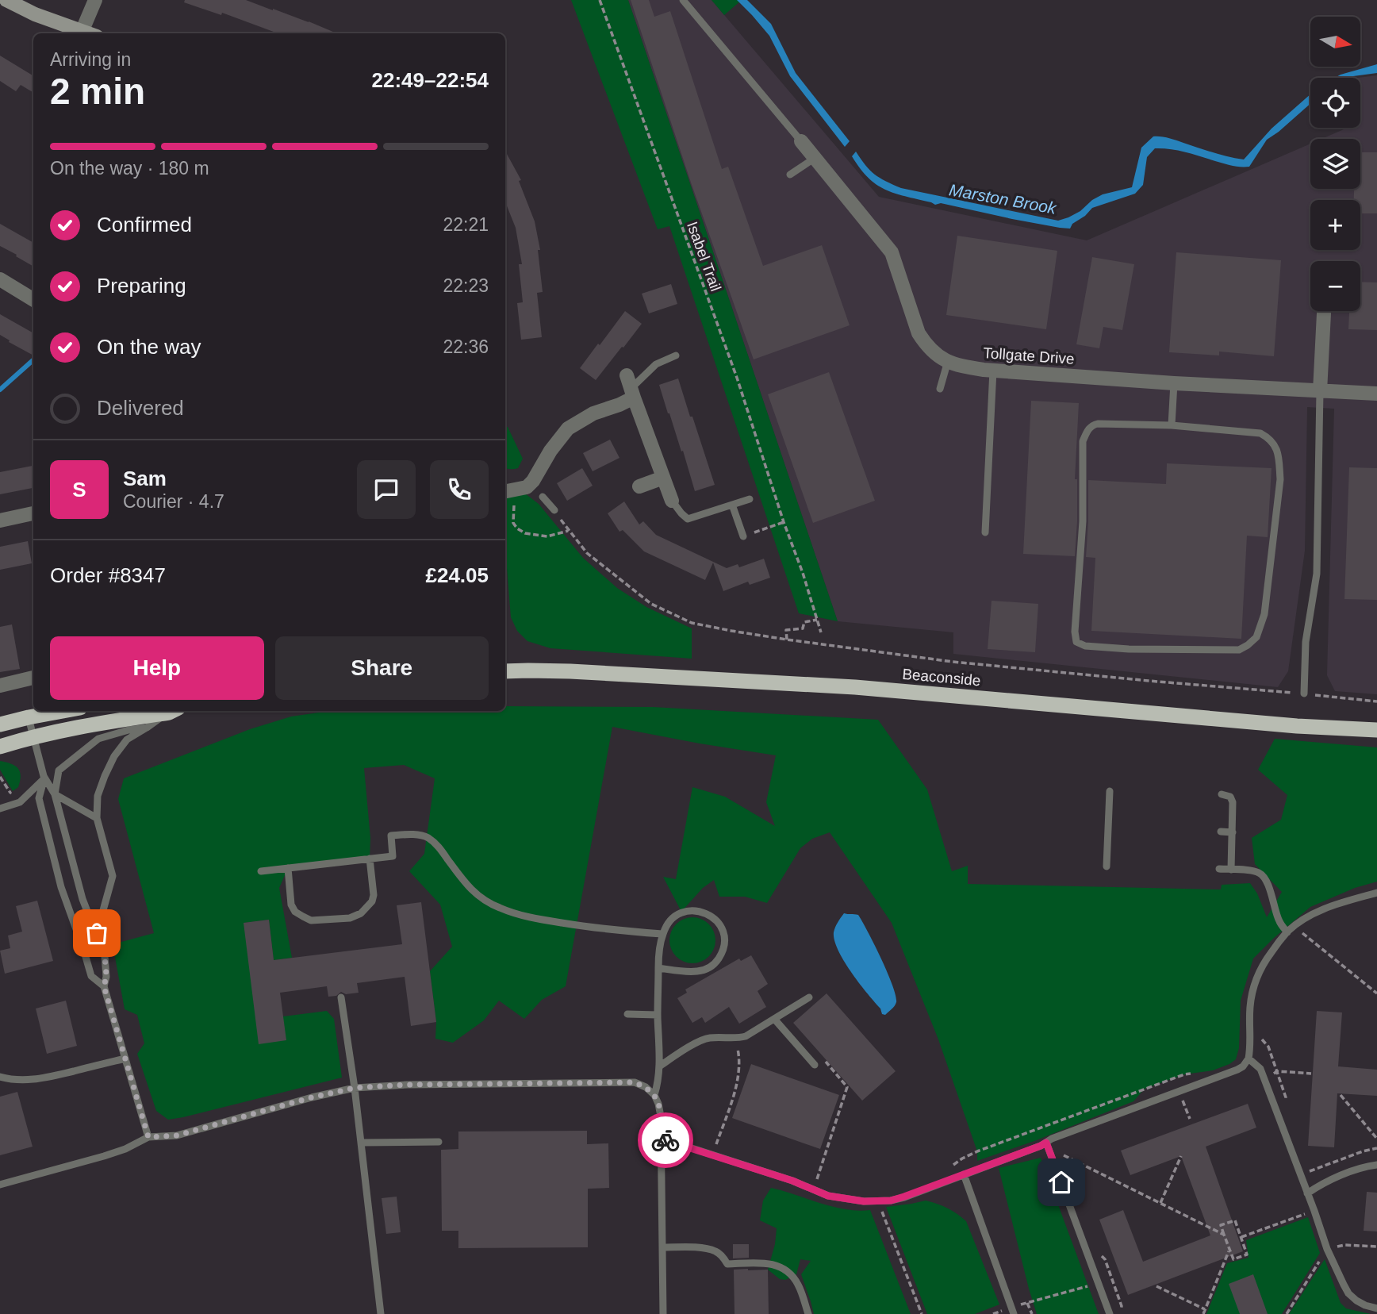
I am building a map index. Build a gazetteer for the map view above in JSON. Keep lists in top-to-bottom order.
{
  "streets": {
    "highway": ["Beaconside"],
    "street": ["Tollgate Drive"],
    "path": ["Isabel Trail"]
  },
  "water": ["Marston Brook"],
  "north": "right",
  "page": {
    "map_buttons": ["+", "−"],
    "heading": ["2 min", "Arriving in", "22:49–22:54"],
    "panel": [
      "Sam",
      "Courier · 4.7",
      "Order #8347",
      "£24.05"
    ],
    "bar": "On the way · 180 m",
    "list": [
      ["Confirmed", "22:21"],
      ["Preparing", "22:23"],
      ["On the way", "22:36"],
      "Delivered"
    ],
    "round": "S",
    "buttons": ["Help", "Share"]
  }
}
